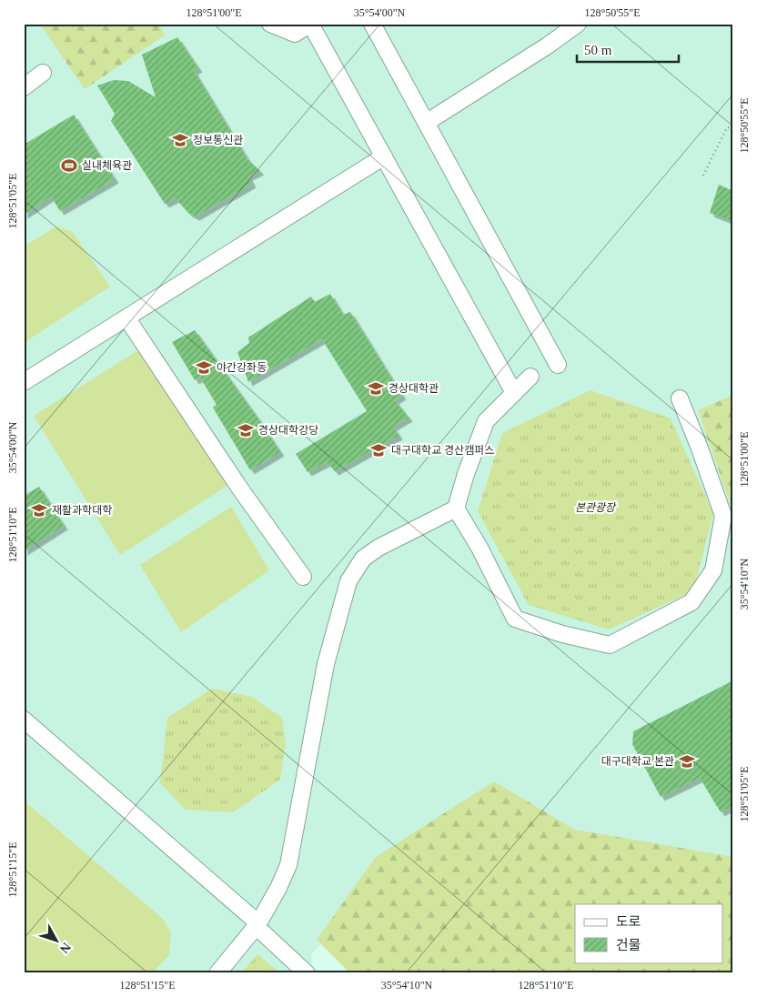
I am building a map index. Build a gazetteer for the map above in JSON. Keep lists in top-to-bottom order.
{
  "parks": ["본관광장"],
  "places": {
    "school or university": [
      "정보통신관",
      "야간강좌동",
      "경상대학관",
      "경상대학강당",
      "대구대학교 경산캠퍼스",
      "재활과학대학",
      "대구대학교 본관"
    ],
    "sports": ["실내체육관"]
  },
  "legend": ["도로", "건물"],
  "scale_bar": "50 m",
  "north": "bottom right",
  "coordinates": [
    "128°51'00\"E",
    "35°54'00\"N",
    "128°50'55\"E",
    "128°51'05\"E",
    "128°51'10\"E",
    "35°54'10\"N",
    "128°51'15\"E"
  ]
}
